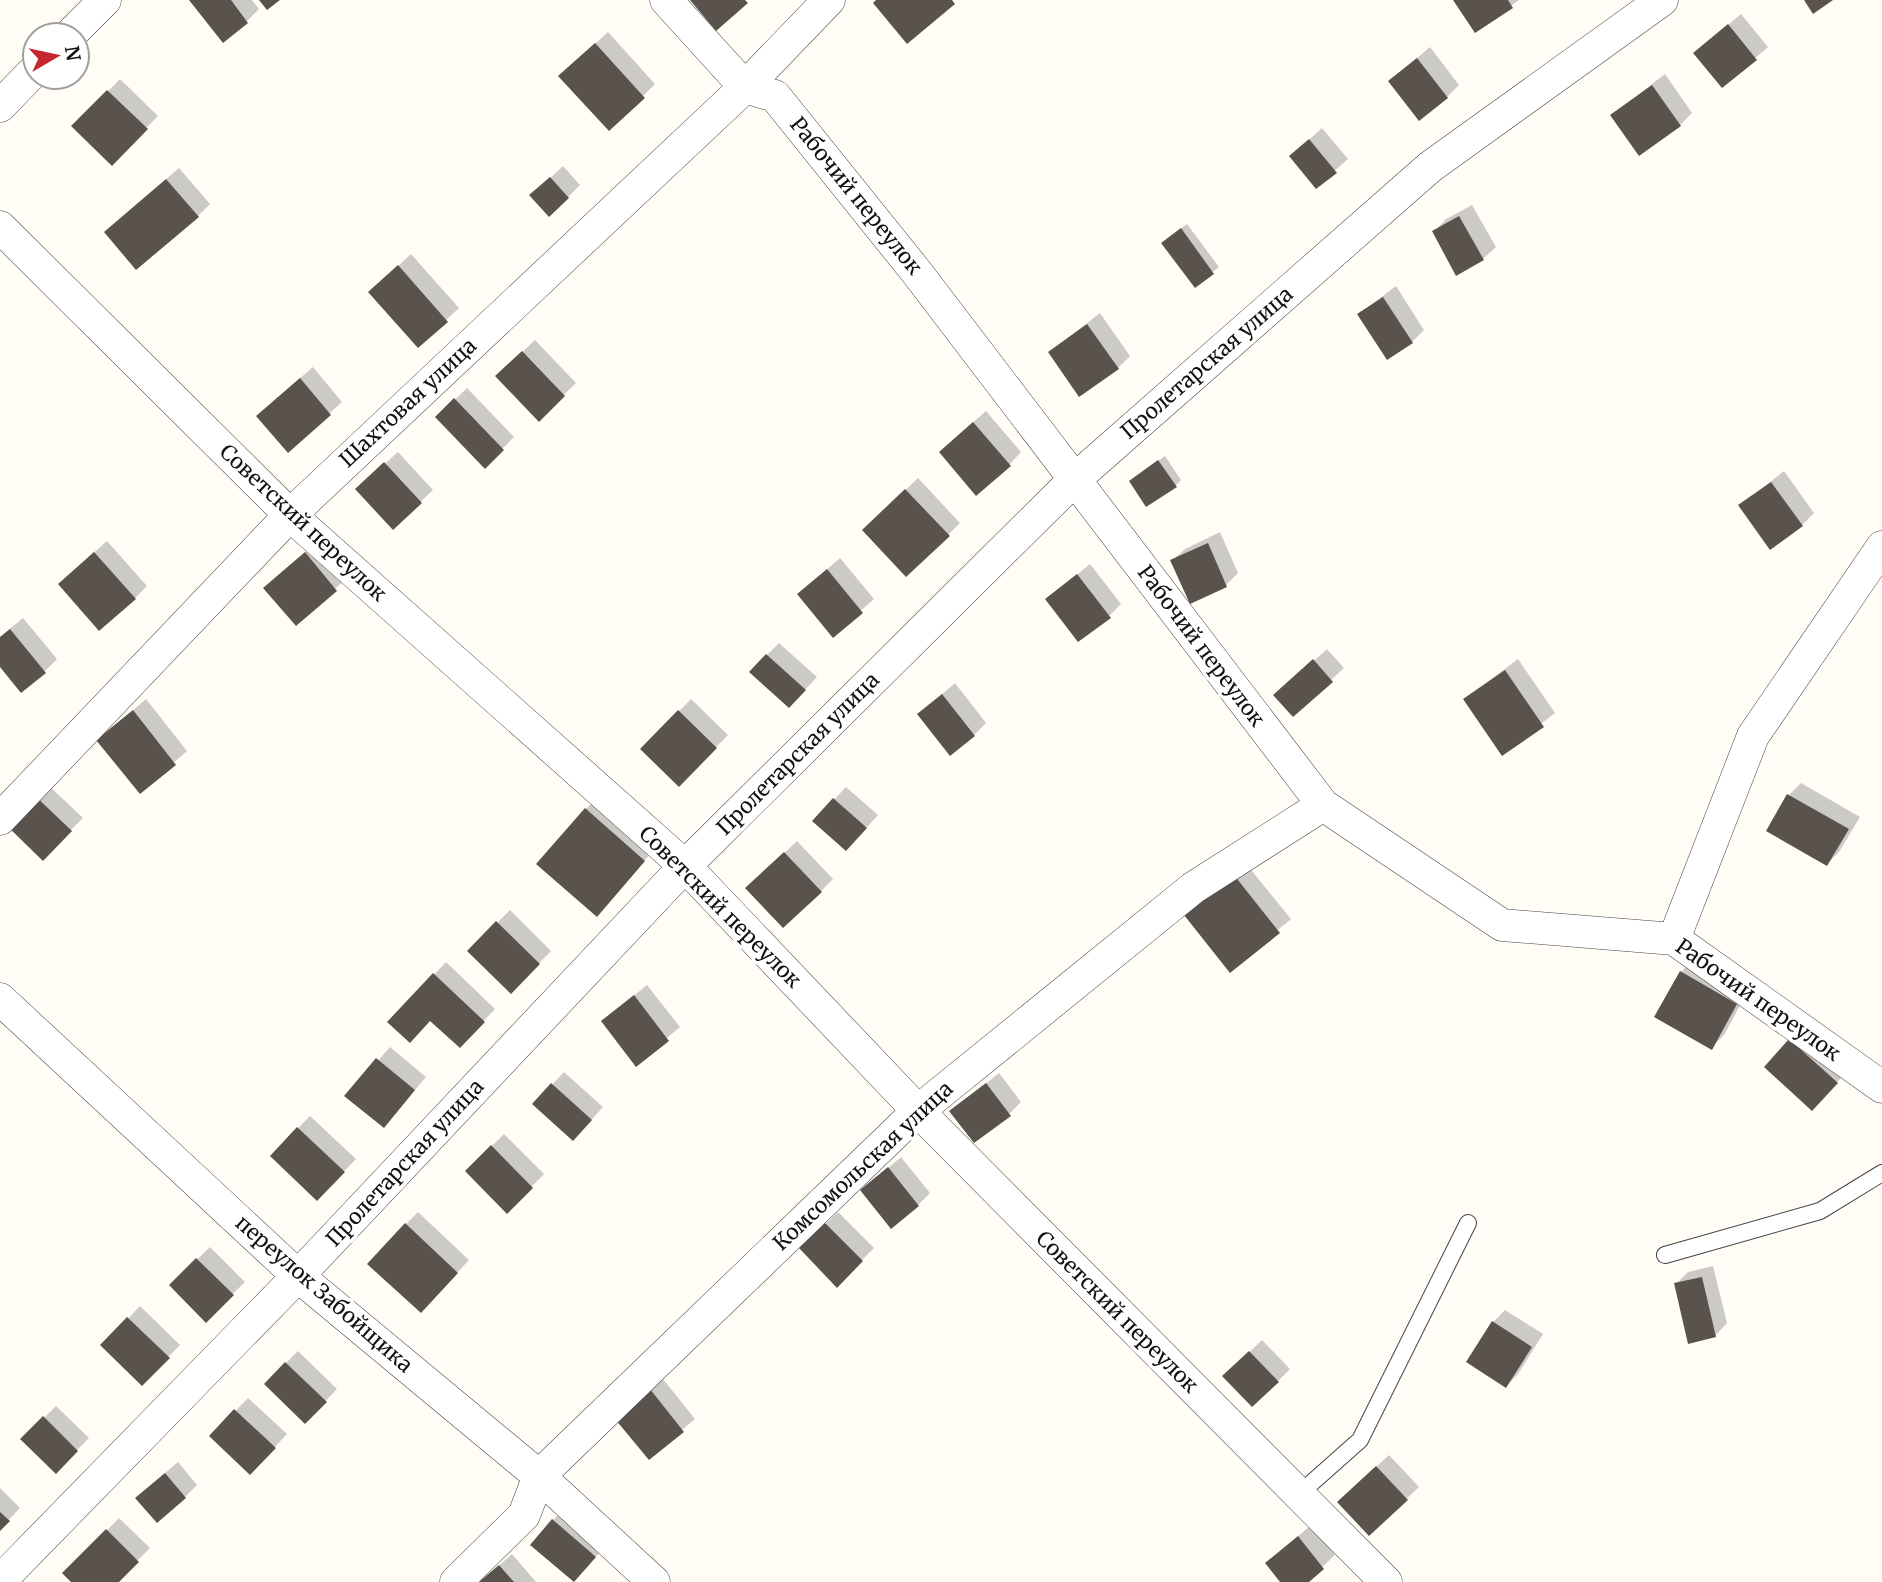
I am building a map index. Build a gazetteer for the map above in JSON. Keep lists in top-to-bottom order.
{
  "streets": {
    "street": [
      "Рабочий переулок",
      "Пролетарская улица",
      "Шахтовая улица",
      "Советский переулок",
      "Комсомольская улица",
      "переулок Забойщика"
    ]
  },
  "crossings": [
    ["Рабочий переулок", "Пролетарская улица"],
    ["Рабочий переулок", "Шахтовая улица"],
    ["Рабочий переулок", "Комсомольская улица"],
    ["Пролетарская улица", "Советский переулок"],
    ["Пролетарская улица", "переулок Забойщика"],
    ["Шахтовая улица", "Советский переулок"],
    ["Советский переулок", "Комсомольская улица"],
    ["Комсомольская улица", "переулок Забойщика"]
  ],
  "north": "right"
}
